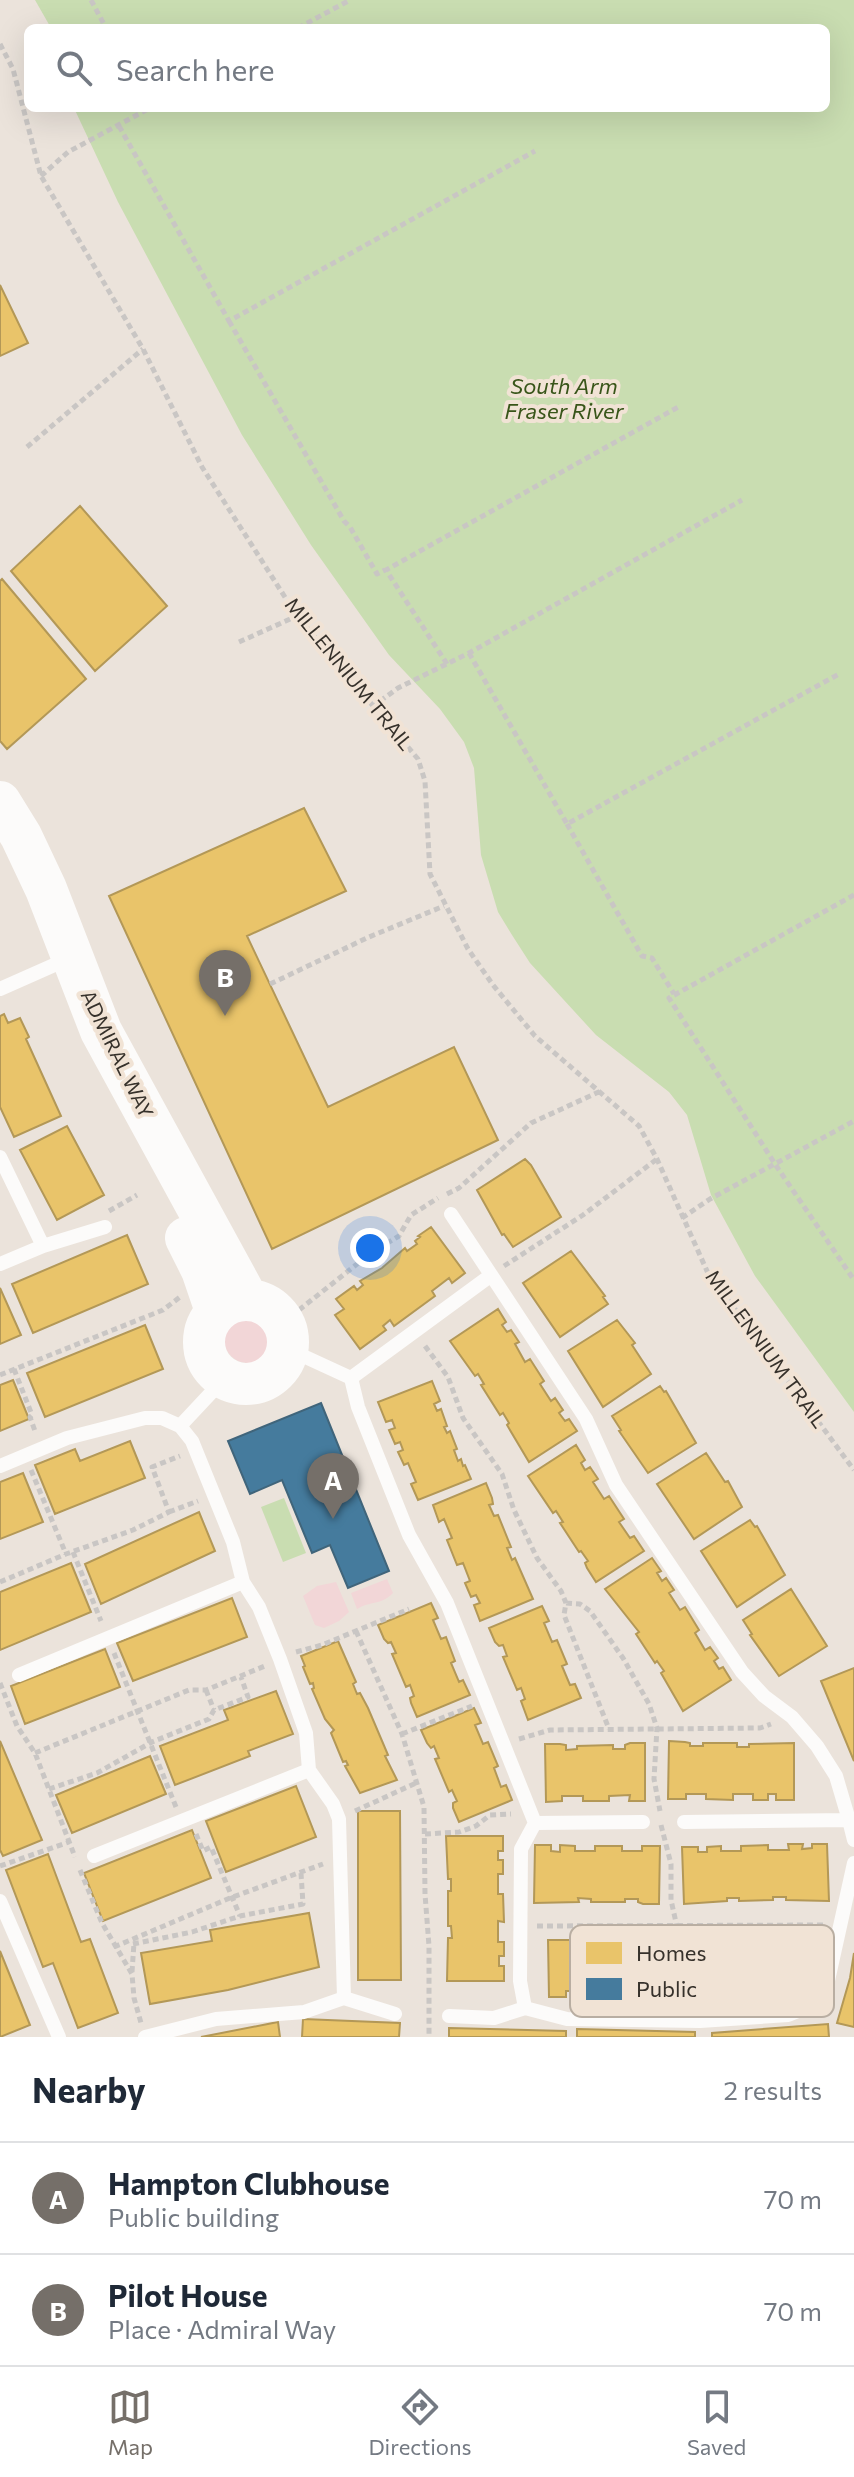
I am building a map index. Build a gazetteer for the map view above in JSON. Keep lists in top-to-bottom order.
{
  "streets": {
    "street": ["ADMIRAL WAY"],
    "path": ["MILLENNIUM TRAIL"]
  },
  "water": ["South Arm Fraser River"],
  "legend": ["Homes", "Public"],
  "page": {
    "search": "Search here",
    "pins": ["B", "A"],
    "heading": ["Nearby", "2 results"],
    "list": [
      {
        "mark": "A",
        "name": "Hampton Clubhouse",
        "note": "Public building",
        "value": "70 m"
      },
      {
        "mark": "B",
        "name": "Pilot House",
        "note": "Place · Admiral Way",
        "value": "70 m"
      }
    ],
    "nav": ["Map", "Directions", "Saved"]
  }
}
